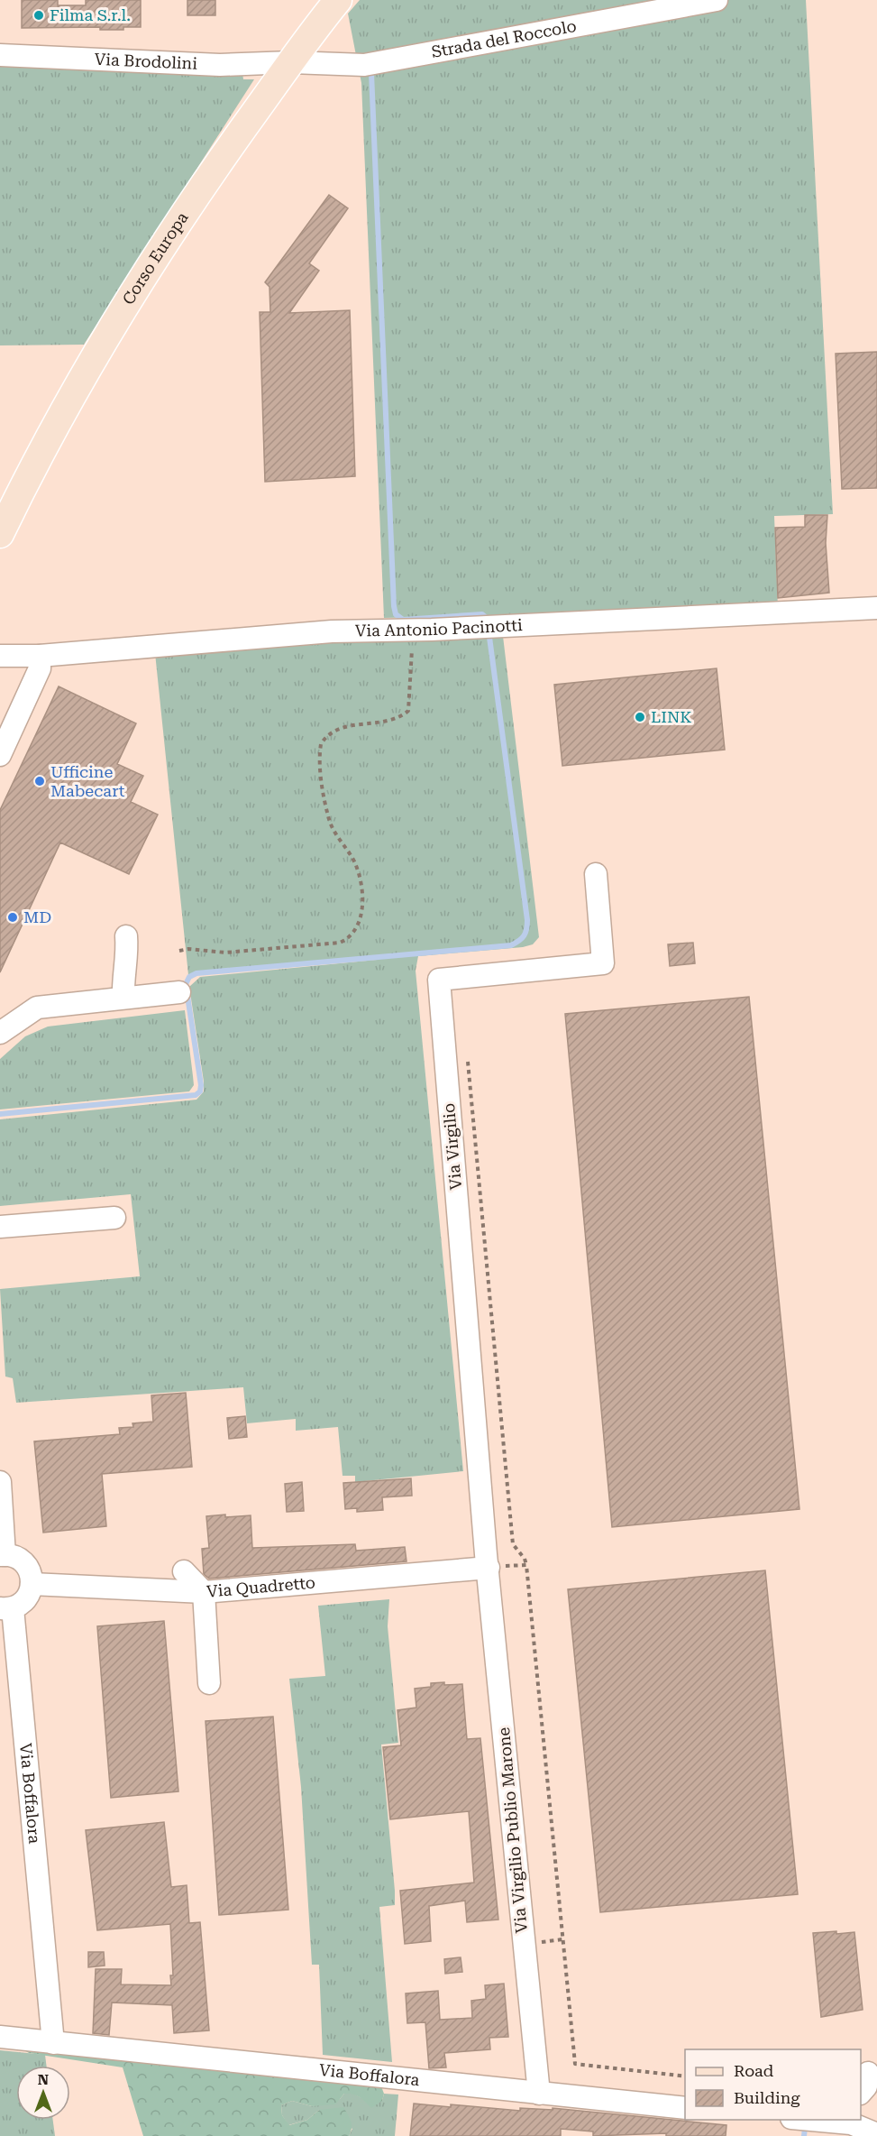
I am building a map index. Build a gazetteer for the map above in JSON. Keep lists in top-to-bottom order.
{
  "streets": {
    "main road": ["Corso Europa"],
    "street": [
      "Strada del Roccolo",
      "Via Brodolini",
      "Via Antonio Pacinotti",
      "Via Virgilio",
      "Via Quadretto",
      "Via Boffalora",
      "Via Virgilio Publio Marone"
    ]
  },
  "crossings": [
    ["Strada del Roccolo", "Via Brodolini"],
    ["Strada del Roccolo", "Corso Europa"],
    ["Via Brodolini", "Corso Europa"],
    ["Via Virgilio", "Via Quadretto"],
    ["Via Virgilio", "Via Virgilio Publio Marone"],
    ["Via Quadretto", "Via Boffalora"],
    ["Via Quadretto", "Via Virgilio Publio Marone"],
    ["Via Boffalora", "Via Virgilio Publio Marone"]
  ],
  "places": [
    "Filma S.r.l.",
    "LINK",
    "Ufficine Mabecart",
    "MD"
  ],
  "legend": ["Road", "Building"],
  "north": "top"
}
